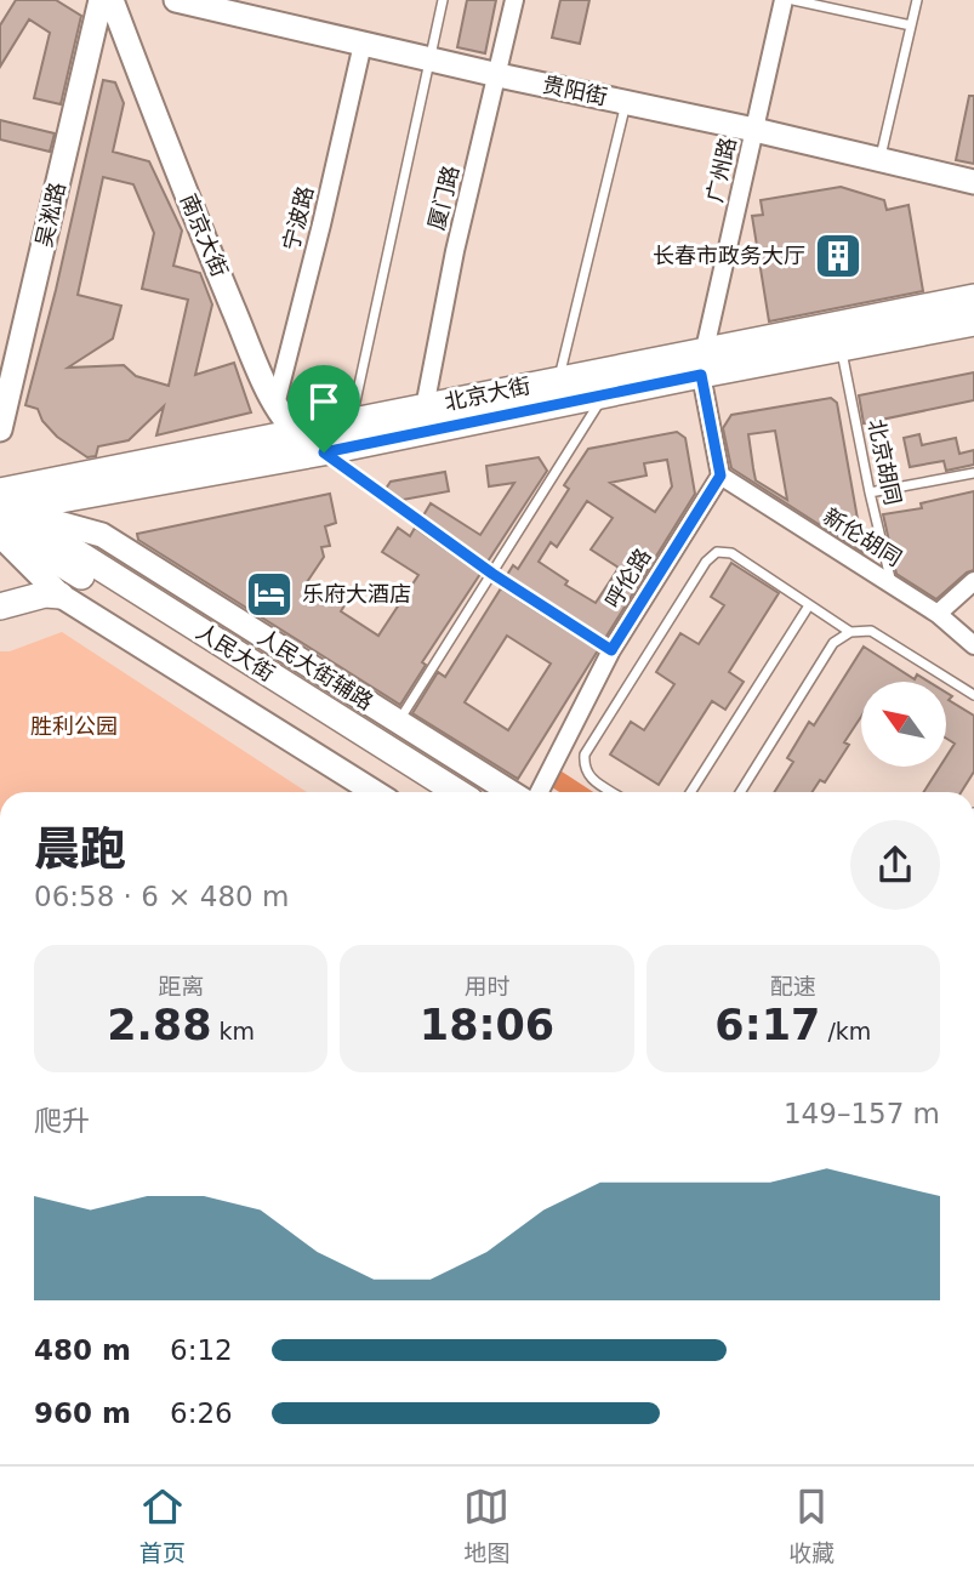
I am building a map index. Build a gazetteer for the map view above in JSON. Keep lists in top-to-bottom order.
{
  "streets": {
    "main road": [
      "贵阳街",
      "吴淞路",
      "南京大街",
      "北京大街",
      "人民大街",
      "人民大街辅路"
    ],
    "street": [
      "广州路",
      "厦门路",
      "宁波路",
      "新伦胡同",
      "呼伦路"
    ],
    "lane": ["北京胡同"]
  },
  "crossings": [
    ["贵阳街", "广州路"],
    ["贵阳街", "厦门路"],
    ["贵阳街", "宁波路"],
    ["广州路", "北京大街"],
    ["厦门路", "北京大街"],
    ["宁波路", "南京大街"],
    ["南京大街", "北京大街"],
    ["北京大街", "北京胡同"],
    ["北京大街", "人民大街"],
    ["北京大街", "人民大街辅路"],
    ["北京胡同", "新伦胡同"],
    ["新伦胡同", "呼伦路"],
    ["人民大街", "人民大街辅路"]
  ],
  "parks": ["胜利公园"],
  "places": {
    "building": ["长春市政务大厅"],
    "hotel": ["乐府大酒店"]
  },
  "north": "top left",
  "page": {
    "heading": ["晨跑", "06:58 · 6 × 480 m"],
    "stats": [
      ["距离", "2.88 km"],
      ["用时", "18:06"],
      ["配速", "6:17 /km"]
    ],
    "chart": ["爬升", "149–157 m"],
    "list": [
      {
        "name": "480 m",
        "note": "6:12"
      },
      {
        "name": "960 m",
        "note": "6:26"
      }
    ],
    "tabs": ["首页", "地图", "收藏"]
  }
}
